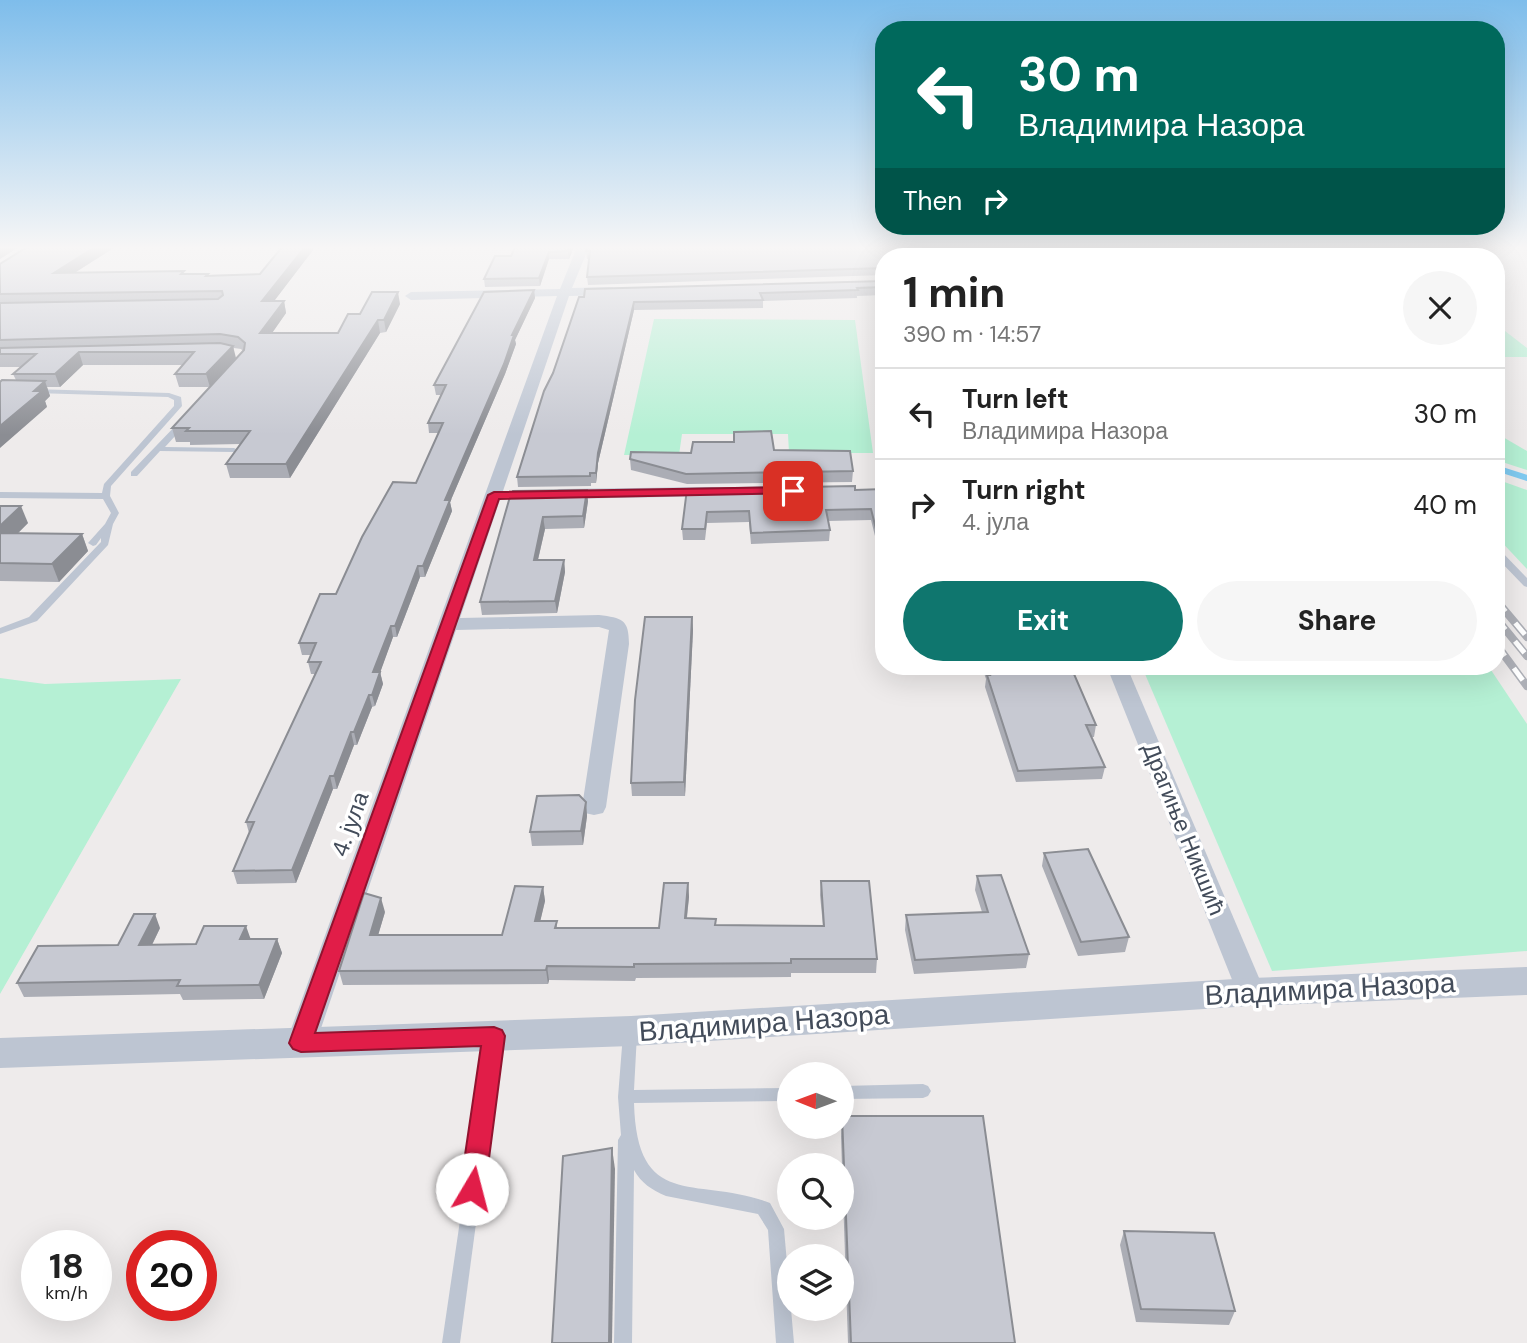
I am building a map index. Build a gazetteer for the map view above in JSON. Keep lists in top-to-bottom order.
{
  "streets": {
    "street": ["4. јула", "Драгиње Никшић", "Владимира Назора"]
  },
  "crossings": [
    ["4. јула", "Владимира Назора"],
    ["Драгиње Никшић", "Владимира Назора"]
  ],
  "north": "left",
  "page": {
    "turn": ["30 m", "Владимира Назора"],
    "then": "Then",
    "heading": ["1 min", "390 m · 14:57"],
    "list": [
      {
        "name": "Turn left",
        "note": "Владимира Назора",
        "value": "30 m"
      },
      {
        "name": "Turn right",
        "note": "4. јула",
        "value": "40 m"
      }
    ],
    "buttons": ["Exit", "Share"],
    "speed": "18 km/h",
    "limit": "20"
  }
}
